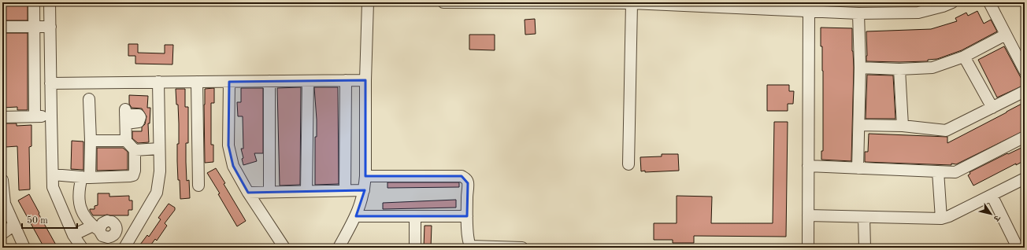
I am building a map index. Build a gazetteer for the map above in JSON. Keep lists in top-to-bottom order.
{
  "scale_bar": "50 m",
  "north": "bottom right"
}
